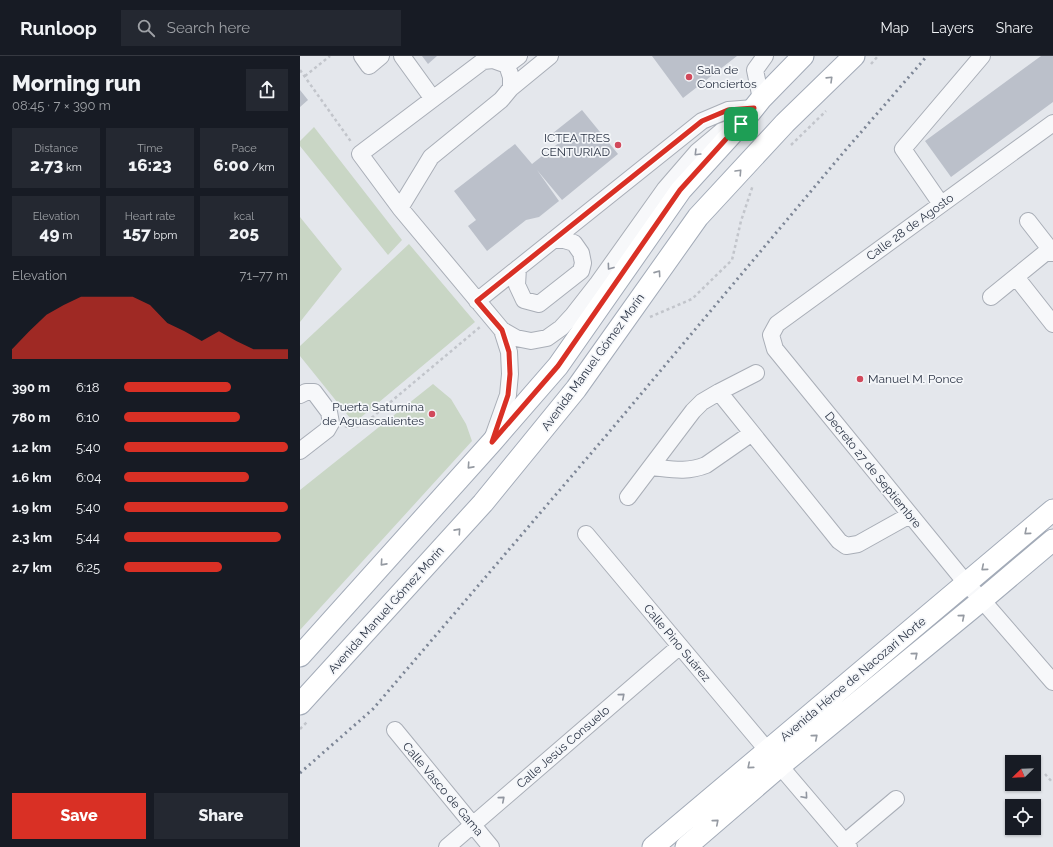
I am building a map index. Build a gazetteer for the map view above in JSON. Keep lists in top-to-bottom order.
{
  "streets": {
    "main road": ["Avenida Manuel Gómez Morín", "Avenida Héroe de Nacozari Norte"],
    "street": [
      "Calle 28 de Agosto",
      "Decreto 27 de Septiembre",
      "Calle Pino Suárez",
      "Calle Jesús Consuelo",
      "Calle Vasco de Gama"
    ]
  },
  "crossings": [
    ["Calle 28 de Agosto", "Decreto 27 de Septiembre"],
    ["Decreto 27 de Septiembre", "Avenida Héroe de Nacozari Norte"],
    ["Calle Pino Suárez", "Avenida Héroe de Nacozari Norte"],
    ["Calle Pino Suárez", "Calle Jesús Consuelo"],
    ["Calle Jesús Consuelo", "Calle Vasco de Gama"]
  ],
  "one_way": ["Calle Jesús Consuelo"],
  "places": [
    "Sala de Conciertos",
    "ICTEA TRES CENTURIAD",
    "Manuel M. Ponce",
    "Puerta Saturnina de Aguascalientes"
  ],
  "north": "bottom left",
  "page": {
    "header": "Runloop",
    "search": "Search here",
    "nav": ["Map", "Layers", "Share"],
    "heading": ["Morning run", "08:45 · 7 × 390 m"],
    "stats": [
      ["Distance", "2.73 km"],
      ["Time", "16:23"],
      ["Pace", "6:00 /km"],
      ["Elevation", "49 m"],
      ["Heart rate", "157 bpm"],
      ["kcal", "205"]
    ],
    "chart": ["Elevation", "71–77 m"],
    "list": [
      {
        "name": "390 m",
        "note": "6:18"
      },
      {
        "name": "780 m",
        "note": "6:10"
      },
      {
        "name": "1.2 km",
        "note": "5:40"
      },
      {
        "name": "1.6 km",
        "note": "6:04"
      },
      {
        "name": "1.9 km",
        "note": "5:40"
      },
      {
        "name": "2.3 km",
        "note": "5:44"
      },
      {
        "name": "2.7 km",
        "note": "6:25"
      }
    ],
    "buttons": ["Save", "Share"]
  }
}
